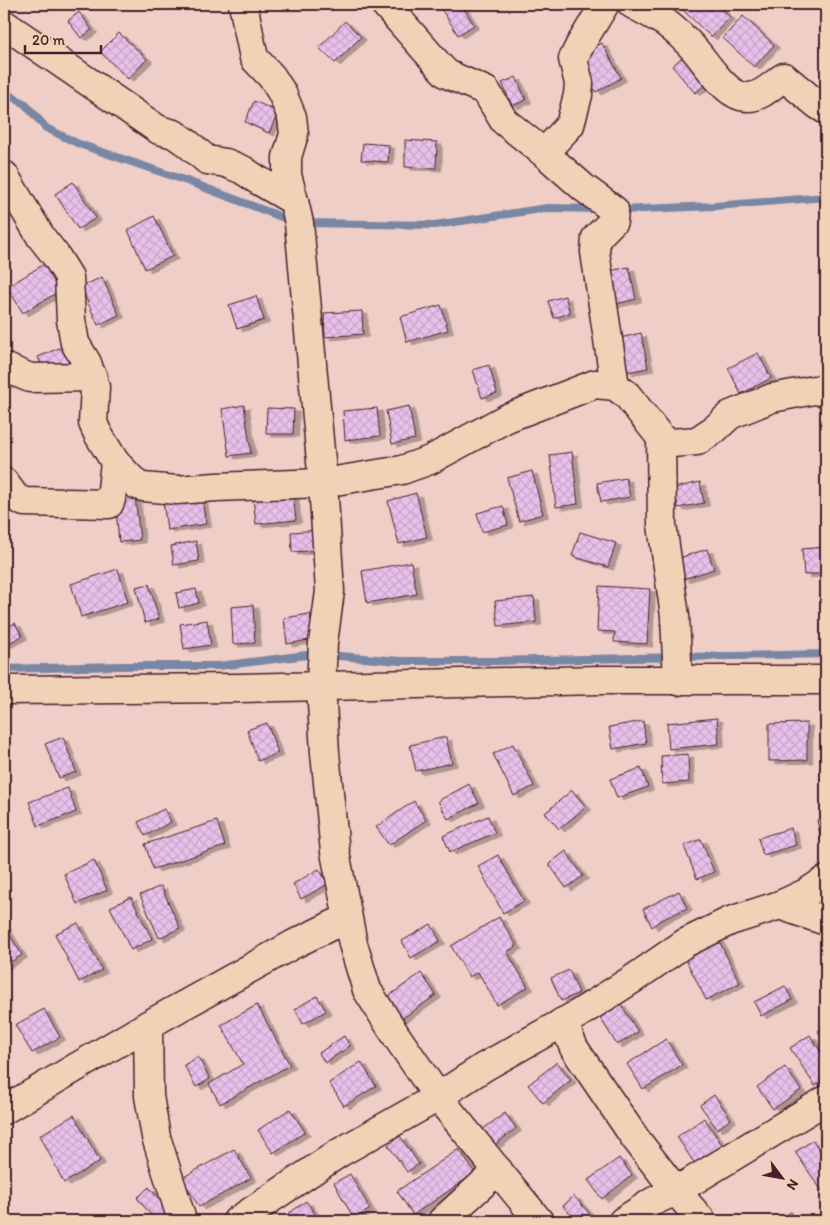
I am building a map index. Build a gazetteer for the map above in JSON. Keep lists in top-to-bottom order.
{
  "scale_bar": "20 m",
  "north": "bottom right"
}
